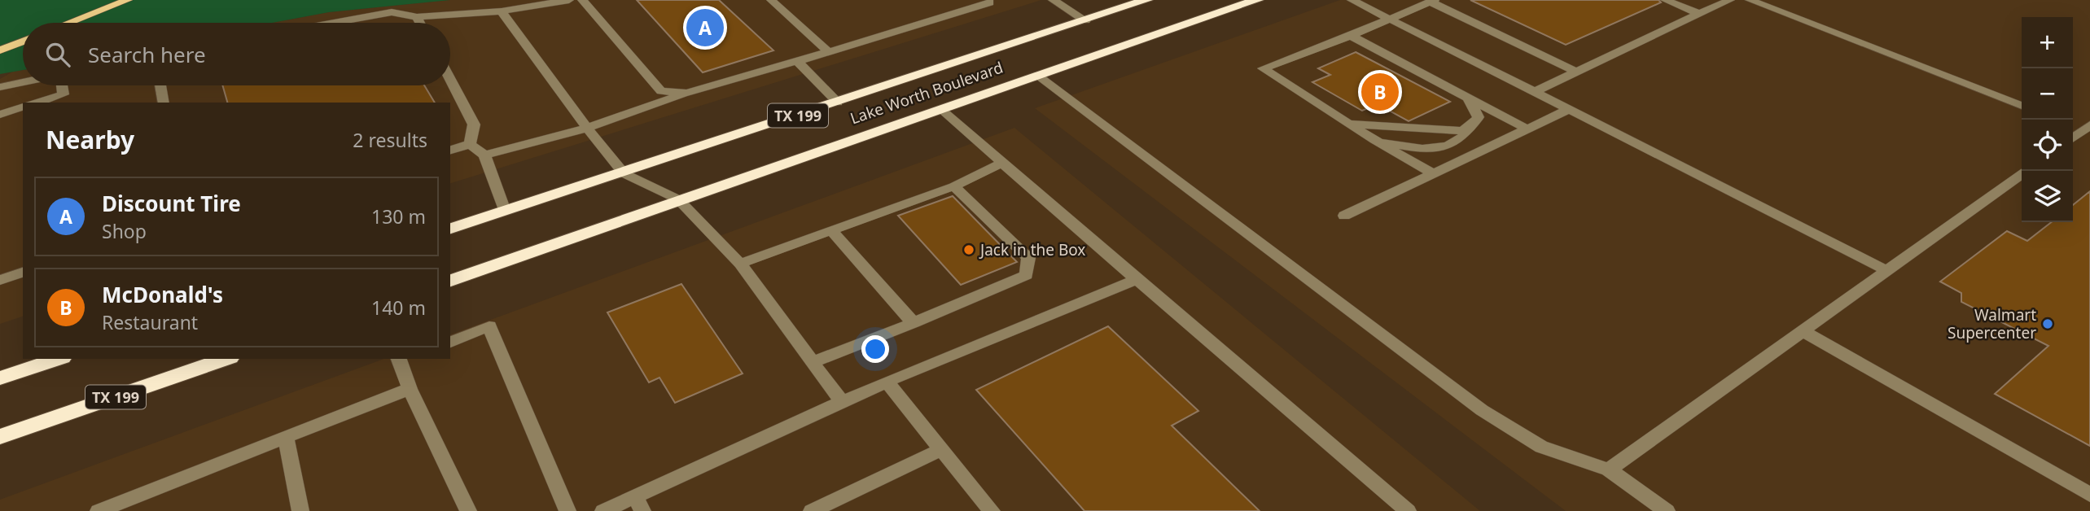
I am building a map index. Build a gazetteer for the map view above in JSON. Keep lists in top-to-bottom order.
{
  "streets": {
    "highway": ["Lake Worth Boulevard", "TX 199"]
  },
  "places": ["Jack in the Box", "Walmart Supercenter"],
  "page": {
    "pins": ["A", "B"],
    "map_buttons": ["+", "−"],
    "search": "Search here",
    "heading": ["Nearby", "2 results"],
    "list": [
      {
        "mark": "A",
        "name": "Discount Tire",
        "note": "Shop",
        "value": "130 m"
      },
      {
        "mark": "B",
        "name": "McDonald's",
        "note": "Restaurant",
        "value": "140 m"
      }
    ]
  }
}
